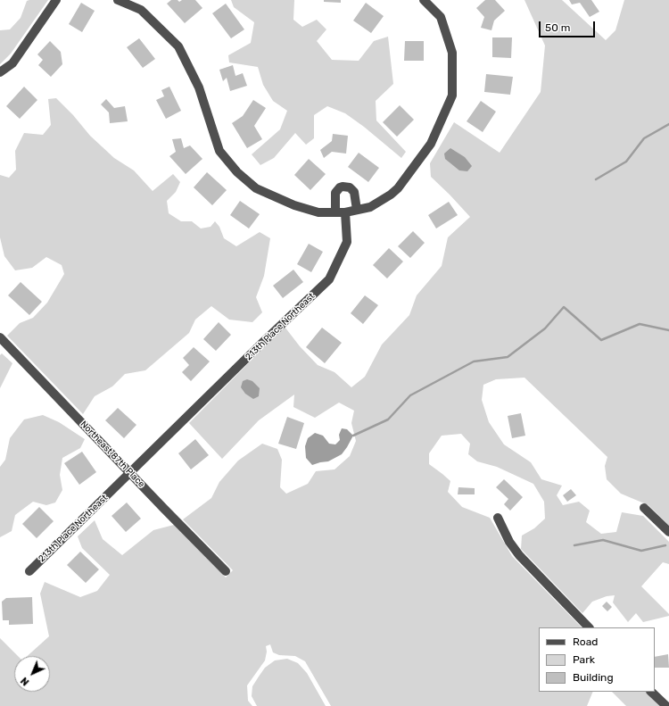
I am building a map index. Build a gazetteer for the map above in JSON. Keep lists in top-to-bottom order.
{
  "streets": {
    "street": ["213th Place Northeast", "Northeast 87th Place"]
  },
  "crossings": [
    ["213th Place Northeast", "Northeast 87th Place"]
  ],
  "legend": ["Road", "Park", "Building"],
  "scale_bar": "50 m",
  "north": "bottom left"
}
